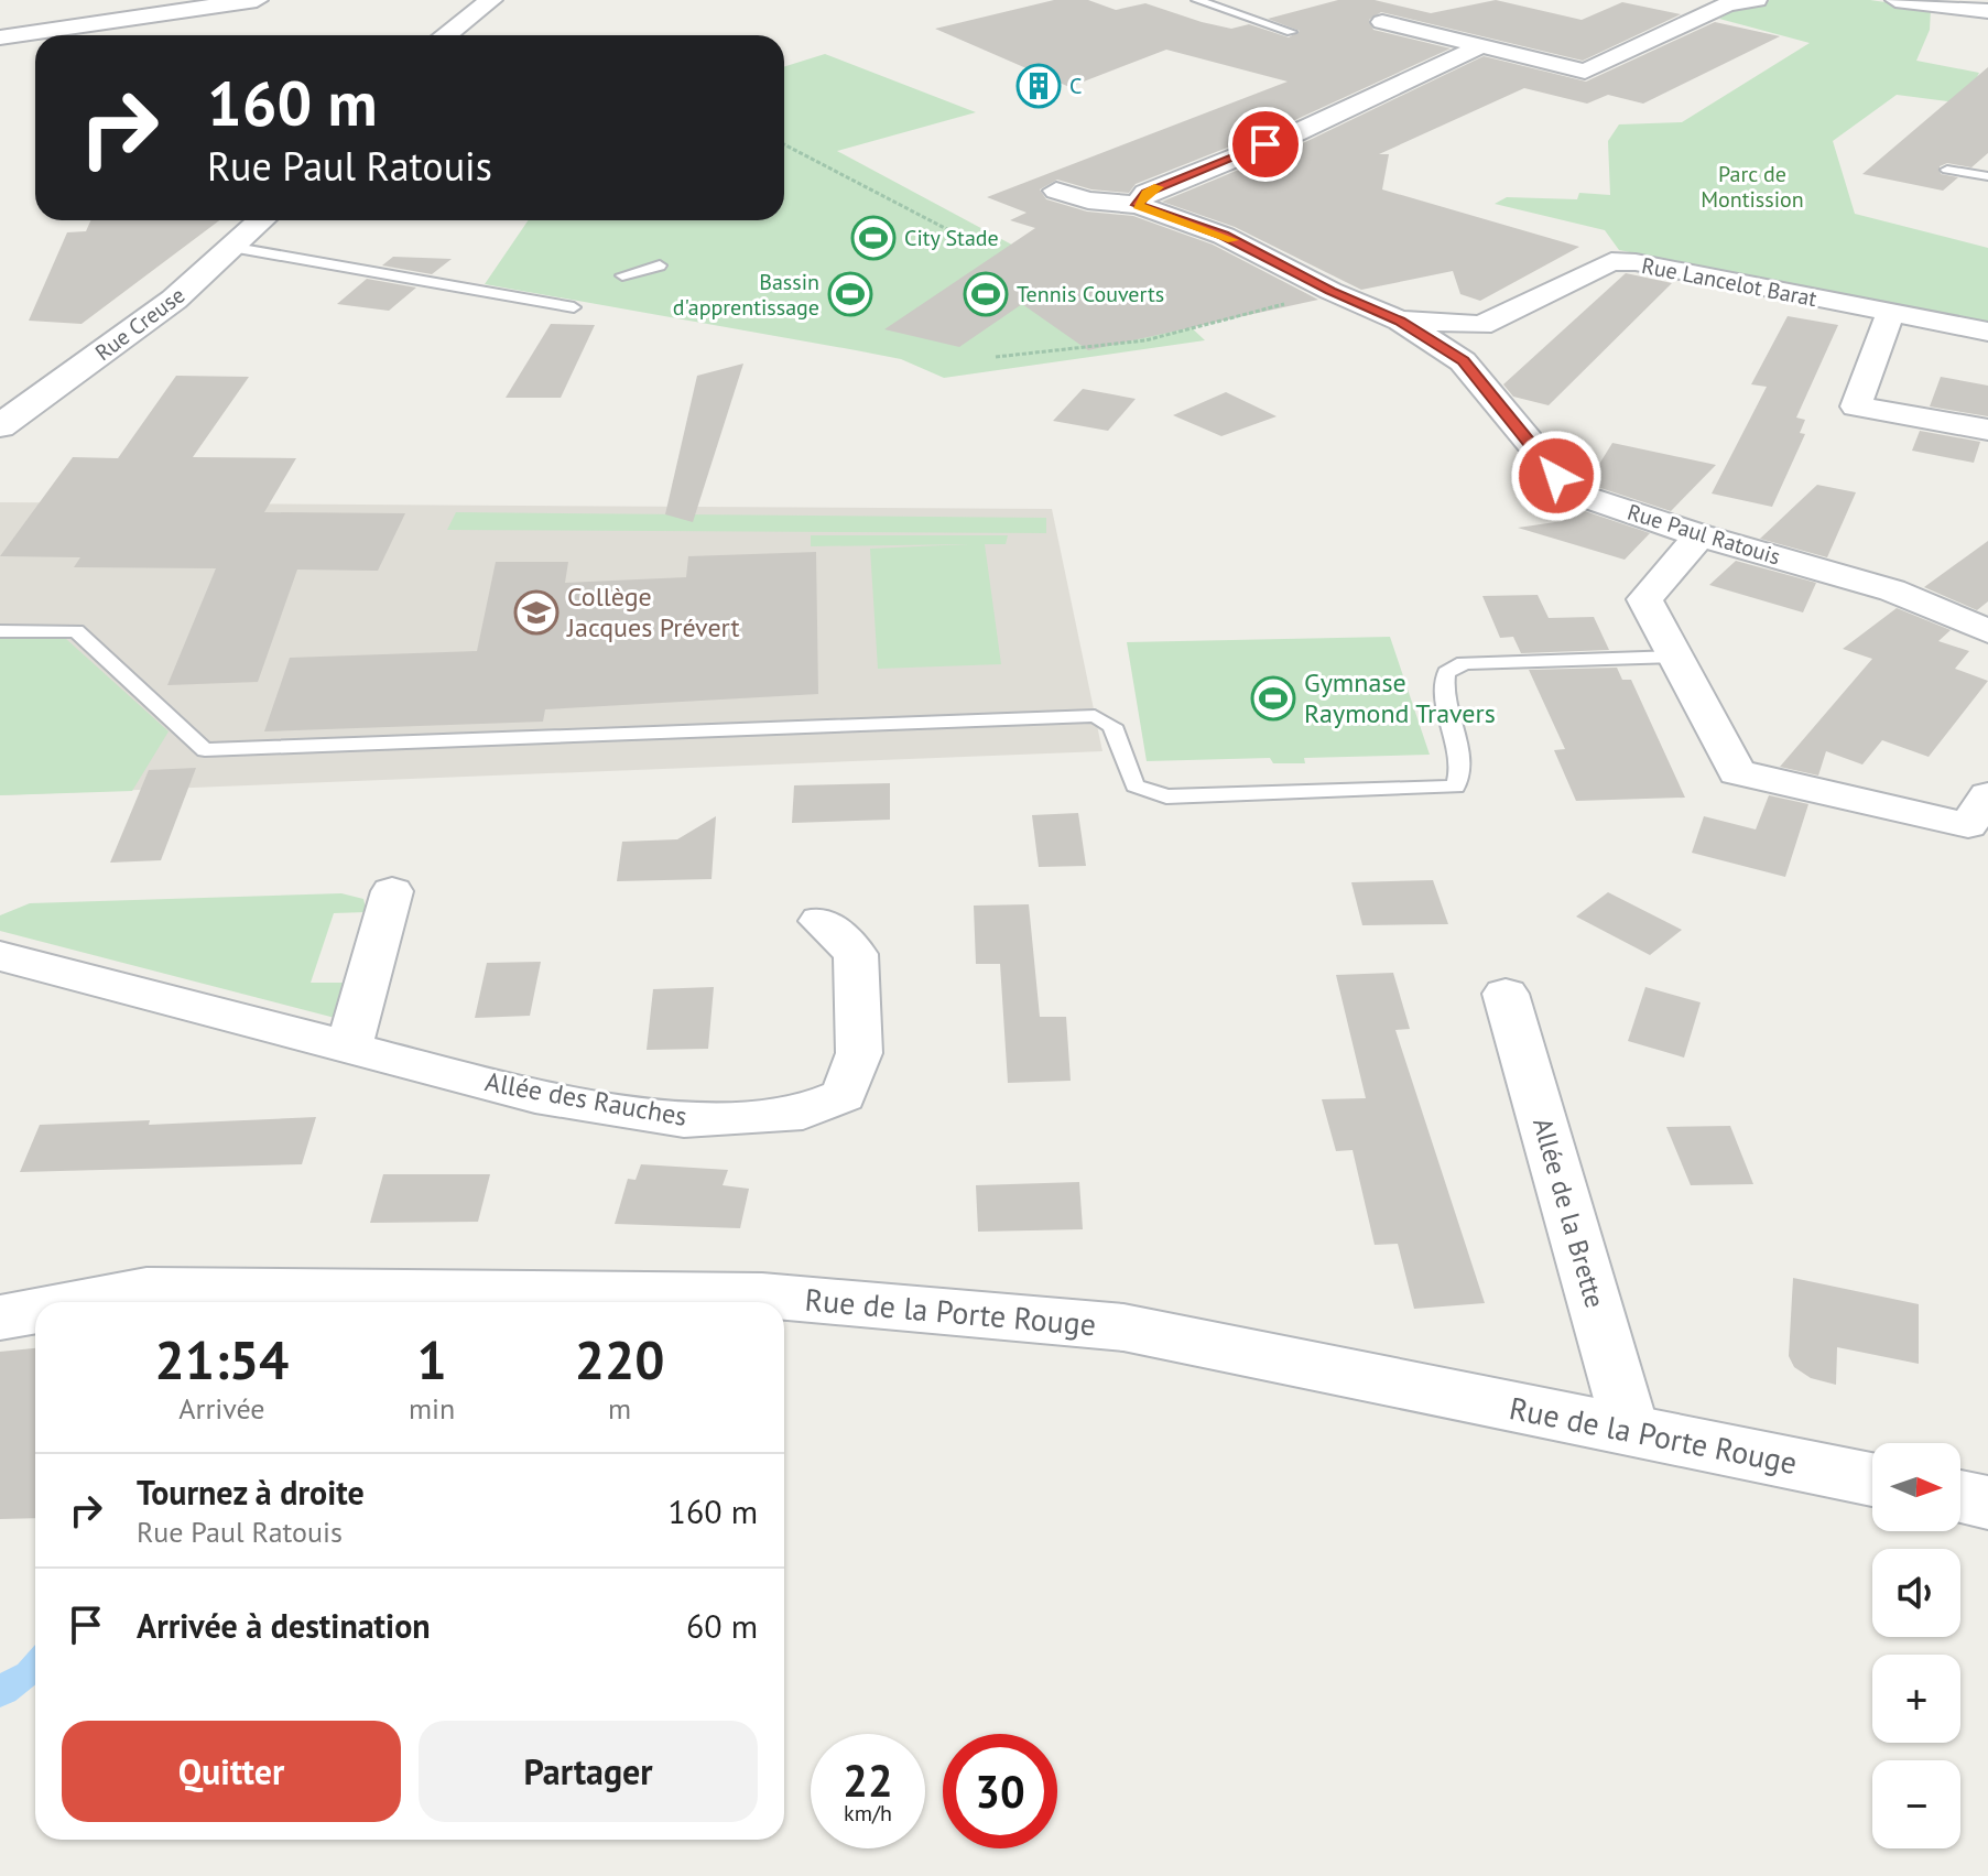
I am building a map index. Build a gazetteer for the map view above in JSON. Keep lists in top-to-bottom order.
{
  "streets": {
    "street": [
      "Rue Lancelot Barat",
      "Rue Creuse",
      "Rue Paul Ratouis",
      "Allée des Rauches",
      "Allée de la Brette",
      "Rue de la Porte Rouge"
    ]
  },
  "crossings": [
    ["Rue Lancelot Barat", "Rue Paul Ratouis"],
    ["Allée de la Brette", "Rue de la Porte Rouge"]
  ],
  "parks": ["Parc de Montission"],
  "places": {
    "building": ["C"],
    "sports": [
      "City Stade",
      "Bassin d'apprentissage",
      "Tennis Couverts",
      "Gymnase Raymond Travers"
    ],
    "school or university": ["Collège Jacques Prévert"]
  },
  "north": "right",
  "page": {
    "turn": ["160 m", "Rue Paul Ratouis"],
    "eta": [
      "21:54",
      "Arrivée",
      "1",
      "min",
      "220",
      "m"
    ],
    "map_buttons": ["+", "−"],
    "list": [
      {
        "name": "Tournez à droite",
        "note": "Rue Paul Ratouis",
        "value": "160 m"
      },
      {
        "name": "Arrivée à destination",
        "value": "60 m"
      }
    ],
    "buttons": ["Quitter", "Partager"],
    "speed": "22 km/h",
    "limit": "30"
  }
}
